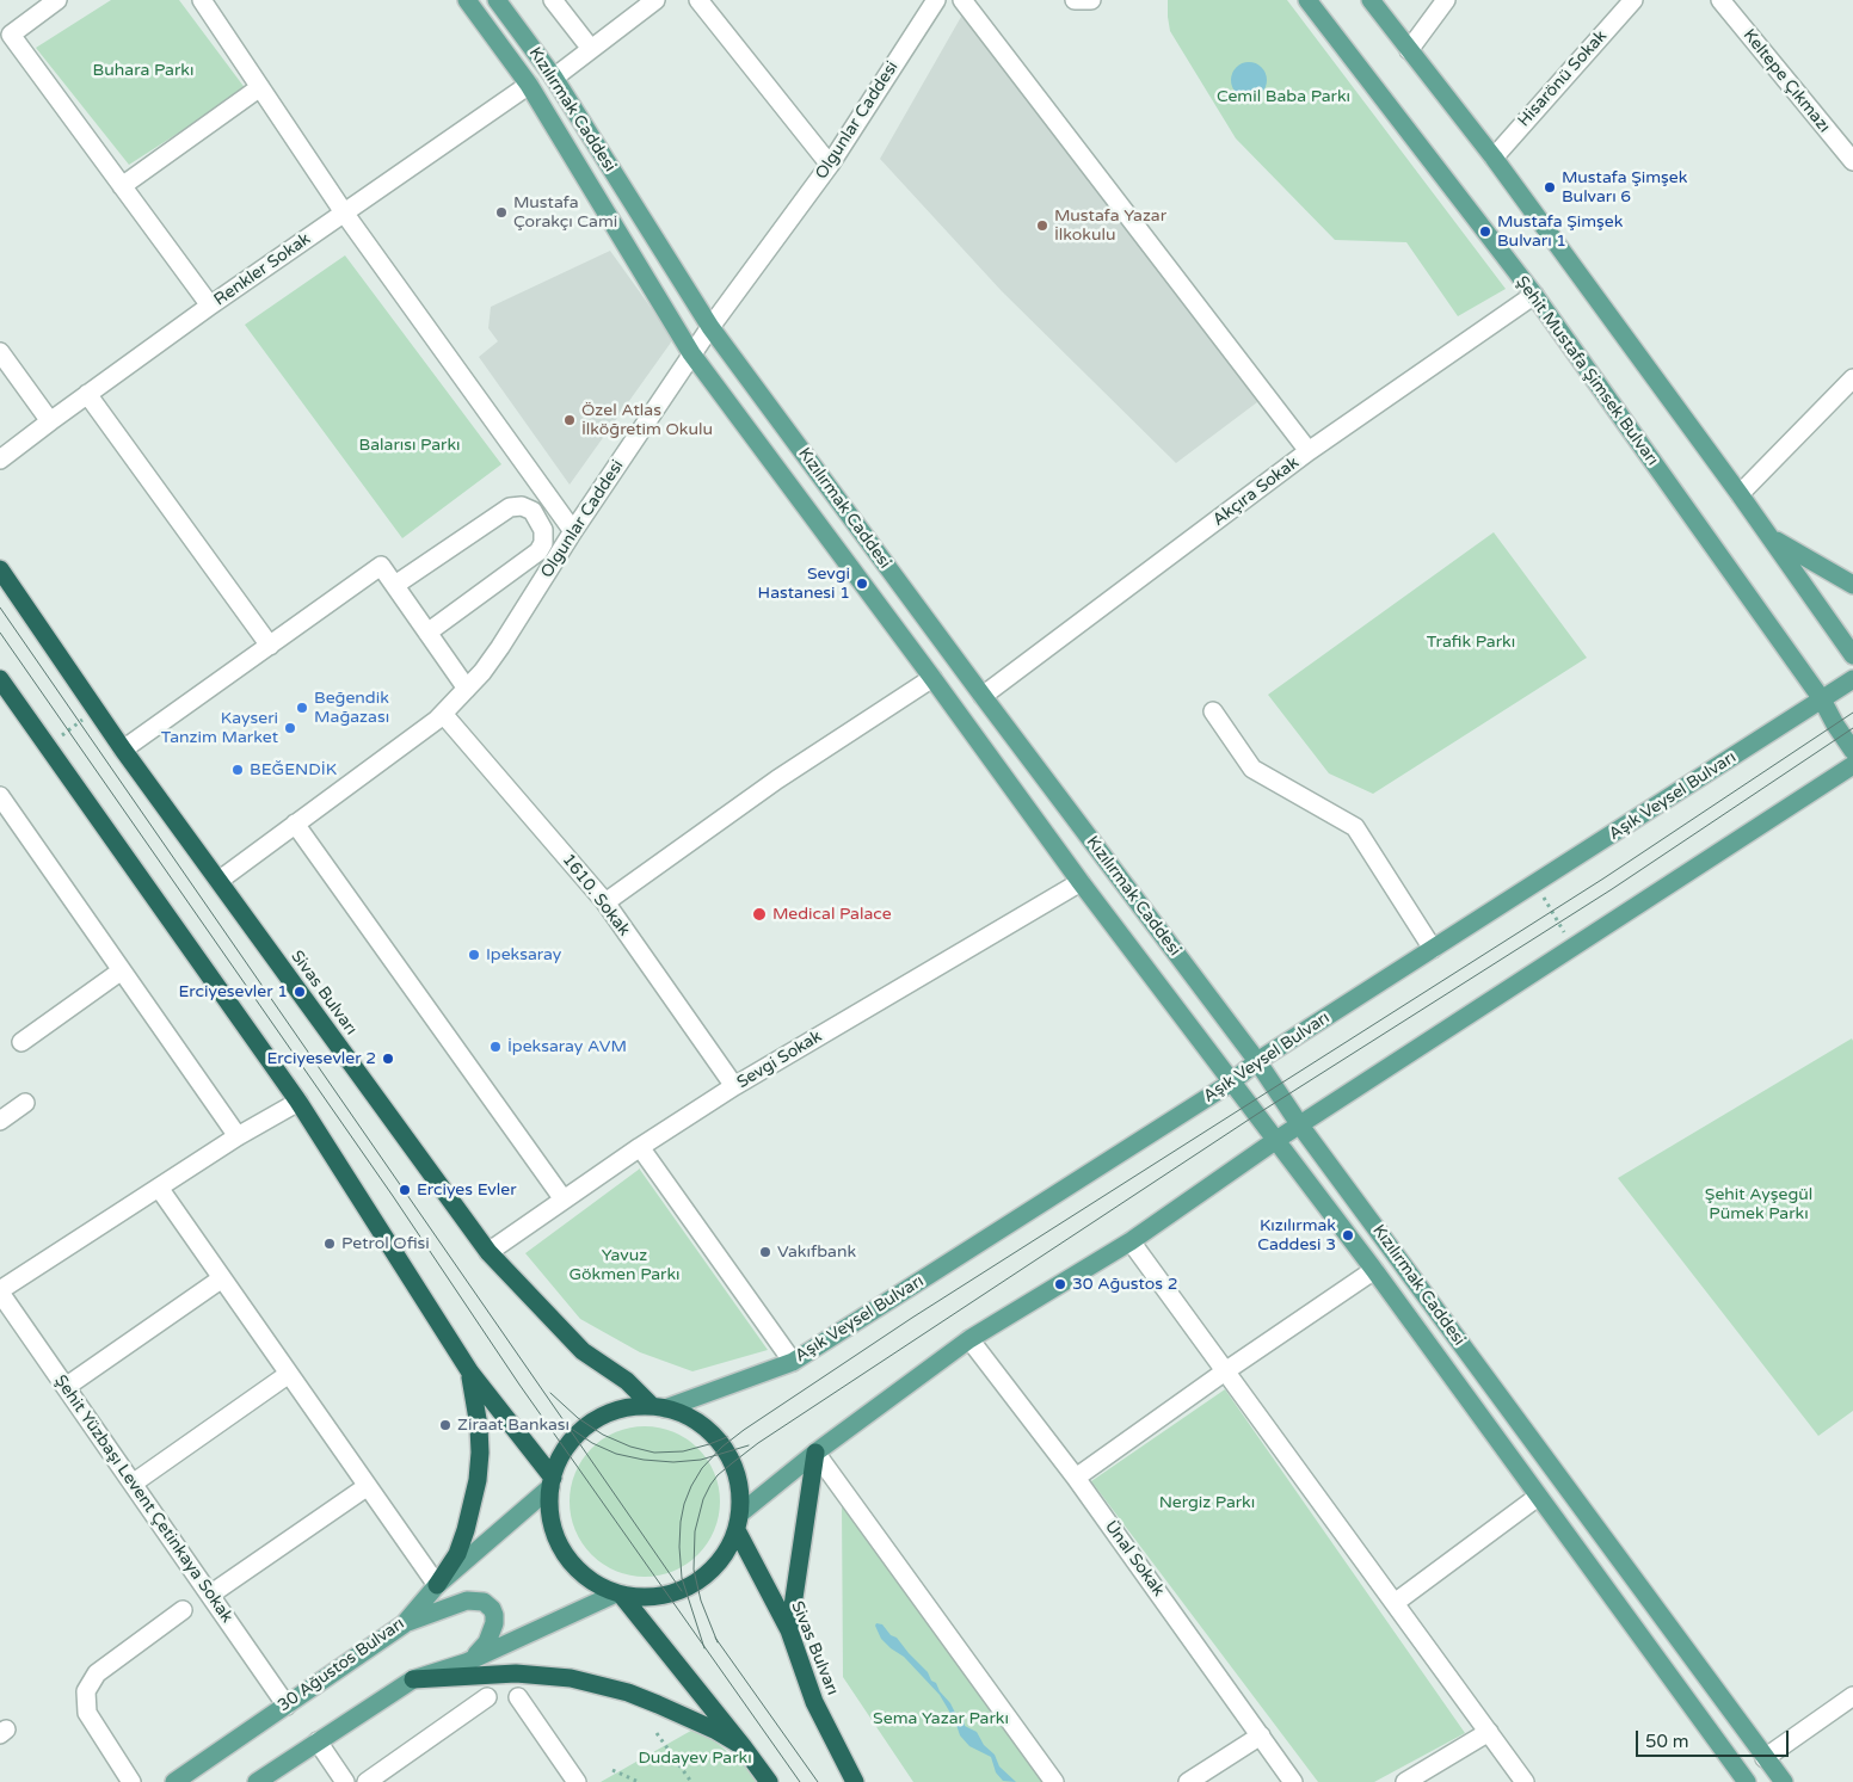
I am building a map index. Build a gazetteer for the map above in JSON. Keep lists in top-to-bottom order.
{
  "streets": {
    "highway": ["Sivas Bulvarı"],
    "main road": [
      "Kızılırmak Caddesi",
      "Şehit Mustafa Şimsek Bulvarı",
      "Aşık Veysel Bulvarı",
      "30 Ağustos Bulvarı"
    ],
    "street": [
      "Hisarönü Sokak",
      "Keltepe Çıkmazı",
      "Olgunlar Caddesi",
      "Renkler Sokak",
      "Akçıra Sokak",
      "1610. Sokak",
      "Sevgi Sokak",
      "Şehit Yüzbaşı Levent Çetinkaya Sokak",
      "Ünal Sokak"
    ]
  },
  "crossings": [
    ["Kızılırmak Caddesi", "Olgunlar Caddesi"],
    ["Kızılırmak Caddesi", "Renkler Sokak"],
    ["Kızılırmak Caddesi", "Akçıra Sokak"],
    ["Kızılırmak Caddesi", "Aşık Veysel Bulvarı"],
    ["Kızılırmak Caddesi", "Sevgi Sokak"],
    ["Olgunlar Caddesi", "1610. Sokak"],
    ["Olgunlar Caddesi", "Sivas Bulvarı"],
    ["Şehit Mustafa Şimsek Bulvarı", "Akçıra Sokak"],
    ["Şehit Mustafa Şimsek Bulvarı", "Aşık Veysel Bulvarı"],
    ["Aşık Veysel Bulvarı", "Sivas Bulvarı"],
    ["Aşık Veysel Bulvarı", "30 Ağustos Bulvarı"],
    ["1610. Sokak", "Sevgi Sokak"],
    ["Sivas Bulvarı", "Sevgi Sokak"],
    ["Sivas Bulvarı", "30 Ağustos Bulvarı"],
    ["Şehit Yüzbaşı Levent Çetinkaya Sokak", "30 Ağustos Bulvarı"]
  ],
  "parks": [
    "Buhara Parkı",
    "Cemil Baba Parkı",
    "Balarısı Parkı",
    "Trafik Parkı",
    "Şehit Ayşegül Pümek Parkı",
    "Yavuz Gökmen Parkı",
    "Nergiz Parkı",
    "Sema Yazar Parkı",
    "Dudayev Parkı"
  ],
  "places": [
    "Mustafa Şimşek Bulvarı 6",
    "Mustafa Çorakçı Cami",
    "Mustafa Yazar İlkokulu",
    "Mustafa Şimşek Bulvarı 1",
    "Özel Atlas İlköğretim Okulu",
    "Sevgi Hastanesi 1",
    "Beğendik Mağazası",
    "Kayseri Tanzim Market",
    "BEĞENDİK",
    "Medical Palace",
    "Ipeksaray",
    "Erciyesevler 1",
    "İpeksaray AVM",
    "Erciyesevler 2",
    "Erciyes Evler",
    "Kızılırmak Caddesi 3",
    "Petrol Ofisi",
    "Vakıfbank",
    "30 Ağustos 2",
    "Ziraat Bankası"
  ],
  "scale_bar": "50 m"
}
